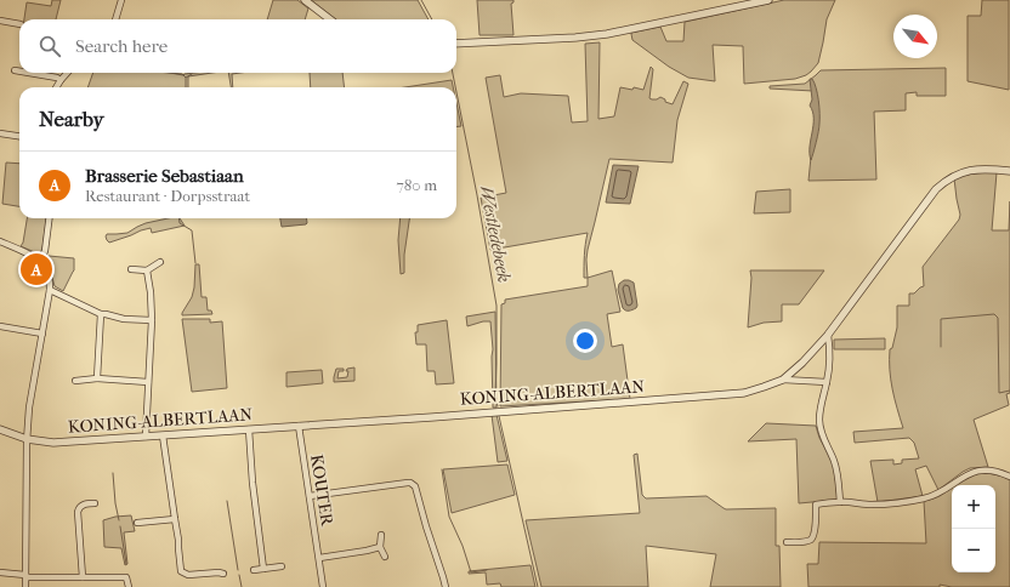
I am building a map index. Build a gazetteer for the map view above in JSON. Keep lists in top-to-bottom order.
{
  "streets": {
    "street": ["KONING-ALBERTLAAN", "KOUTER"]
  },
  "crossings": [
    ["KONING-ALBERTLAAN", "KOUTER"]
  ],
  "water": ["Westledebeek"],
  "north": "bottom right",
  "page": {
    "search": "Search here",
    "heading": "Nearby",
    "list": [
      {
        "mark": "A",
        "name": "Brasserie Sebastiaan",
        "note": "Restaurant · Dorpsstraat",
        "value": "780 m"
      }
    ],
    "pins": "A",
    "map_buttons": ["+", "−"]
  }
}
